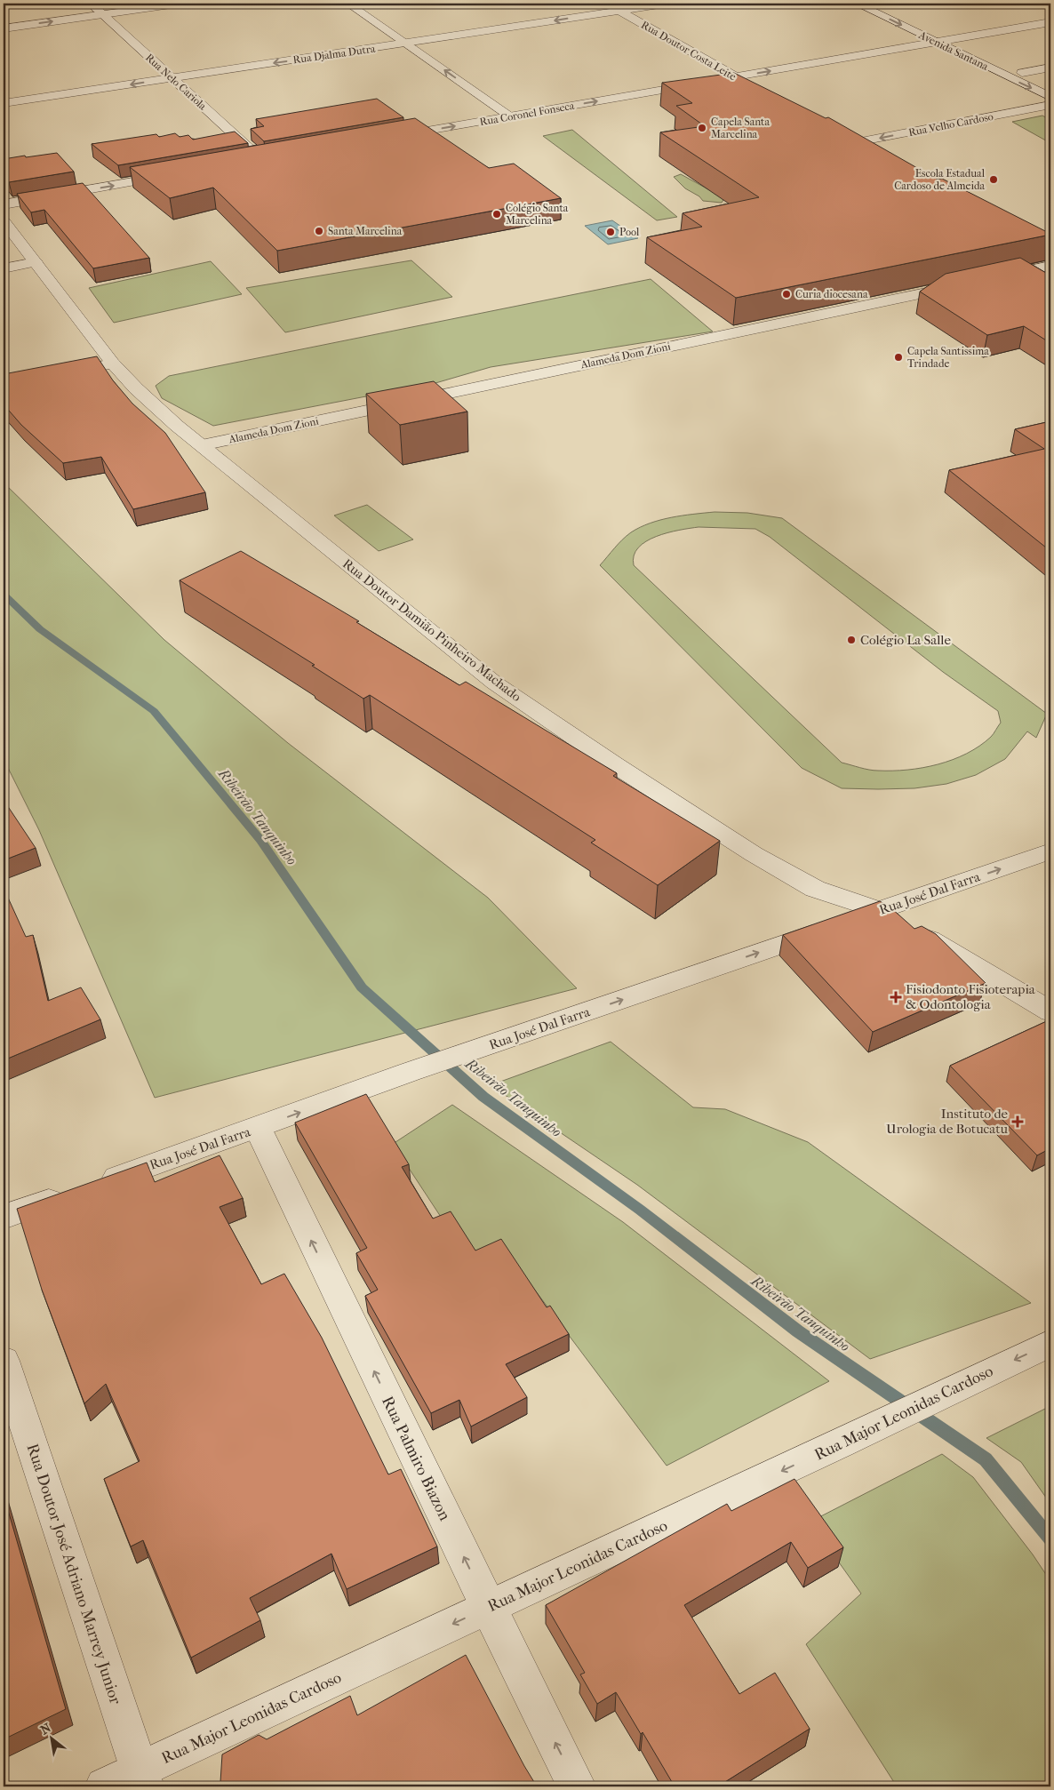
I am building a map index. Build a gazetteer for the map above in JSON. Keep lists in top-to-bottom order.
{
  "streets": {
    "street": [
      "Rua Doutor Costa Leite",
      "Avenida Santana",
      "Rua Djalma Dutra",
      "Rua Nelo Cariola",
      "Rua Coronel Fonseca",
      "Rua Velho Cardoso",
      "Alameda Dom Zioni",
      "Rua Doutor Damião Pinheiro Machado",
      "Rua José Dal Farra",
      "Rua Major Leonidas Cardoso",
      "Rua Palmiro Biazon",
      "Rua Doutor José Adriano Marrey Junior"
    ]
  },
  "crossings": [
    ["Rua Doutor Costa Leite", "Rua Djalma Dutra"],
    ["Rua Doutor Costa Leite", "Rua Coronel Fonseca"],
    ["Avenida Santana", "Rua Coronel Fonseca"],
    ["Rua Djalma Dutra", "Rua Nelo Cariola"],
    ["Alameda Dom Zioni", "Rua Doutor Damião Pinheiro Machado"],
    ["Rua Doutor Damião Pinheiro Machado", "Rua José Dal Farra"],
    ["Rua José Dal Farra", "Rua Palmiro Biazon"],
    ["Rua Major Leonidas Cardoso", "Rua Palmiro Biazon"],
    ["Rua Major Leonidas Cardoso", "Rua Doutor José Adriano Marrey Junior"]
  ],
  "one_way": [
    "Rua Coronel Fonseca",
    "Rua José Dal Farra",
    "Rua Major Leonidas Cardoso",
    "Rua Palmiro Biazon"
  ],
  "water": ["Ribeirão Tanquinho"],
  "places": {
    "other": [
      "Capela Santa Marcelina",
      "Escola Estadual Cardoso de Almeida",
      "Colégio Santa Marcelina",
      "Santa Marcelina",
      "Pool",
      "Curia diocesana",
      "Capela Santissima Trindade",
      "Colégio La Salle"
    ],
    "health": ["Fisiodonto Fisioterapia & Odontologia", "Instituto de Urologia de Botucatu"]
  },
  "north": "top left"
}
